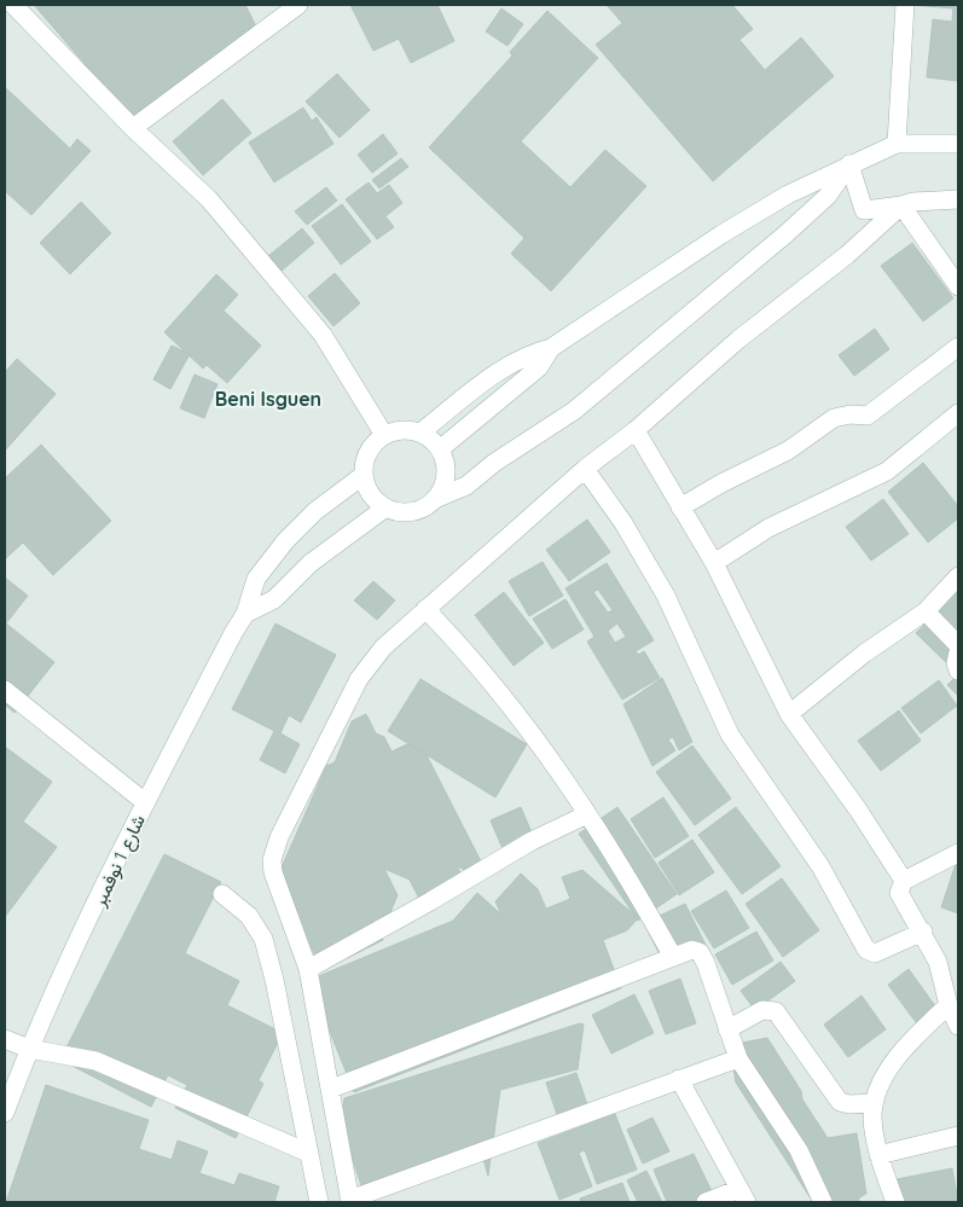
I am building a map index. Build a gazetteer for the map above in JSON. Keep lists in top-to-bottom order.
{
  "streets": {
    "street": ["شارع 1 نوفمبر"]
  },
  "districts": ["Beni Isguen"]
}
